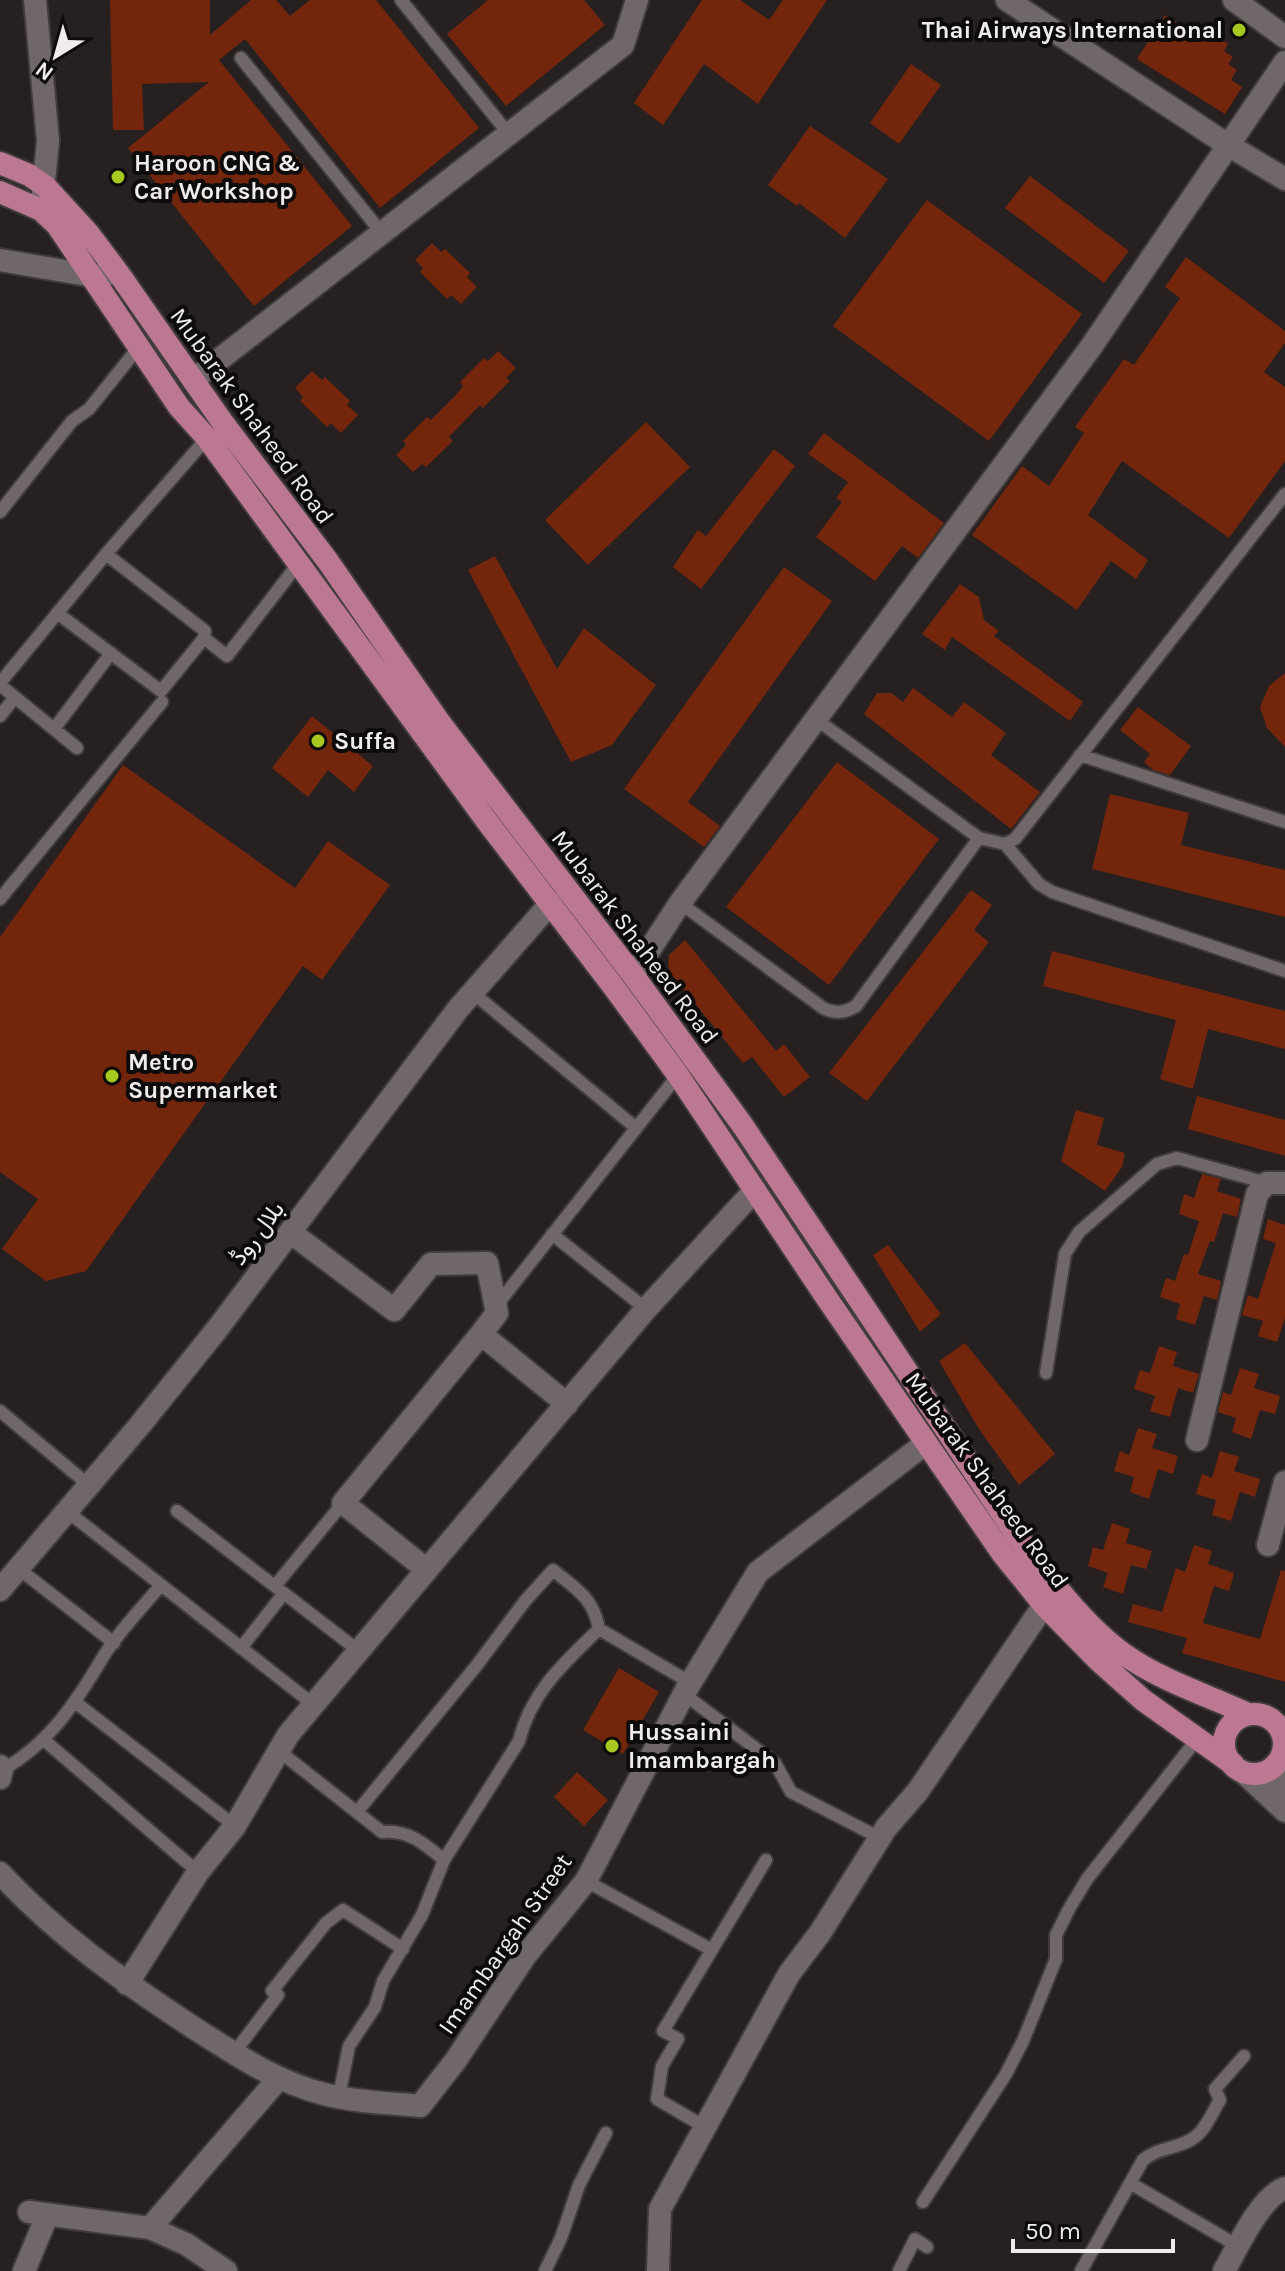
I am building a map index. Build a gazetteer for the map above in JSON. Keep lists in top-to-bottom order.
{
  "streets": {
    "main road": ["Mubarak Shaheed Road"],
    "street": ["بلال روڈ", "Imambargah Street"]
  },
  "crossings": [
    ["Mubarak Shaheed Road", "بلال روڈ"],
    ["Mubarak Shaheed Road", "Imambargah Street"]
  ],
  "places": [
    "Thai Airways International",
    "Haroon CNG & Car Workshop",
    "Suffa",
    "Metro Supermarket",
    "Hussaini Imambargah"
  ],
  "scale_bar": "50 m",
  "north": "bottom left"
}
